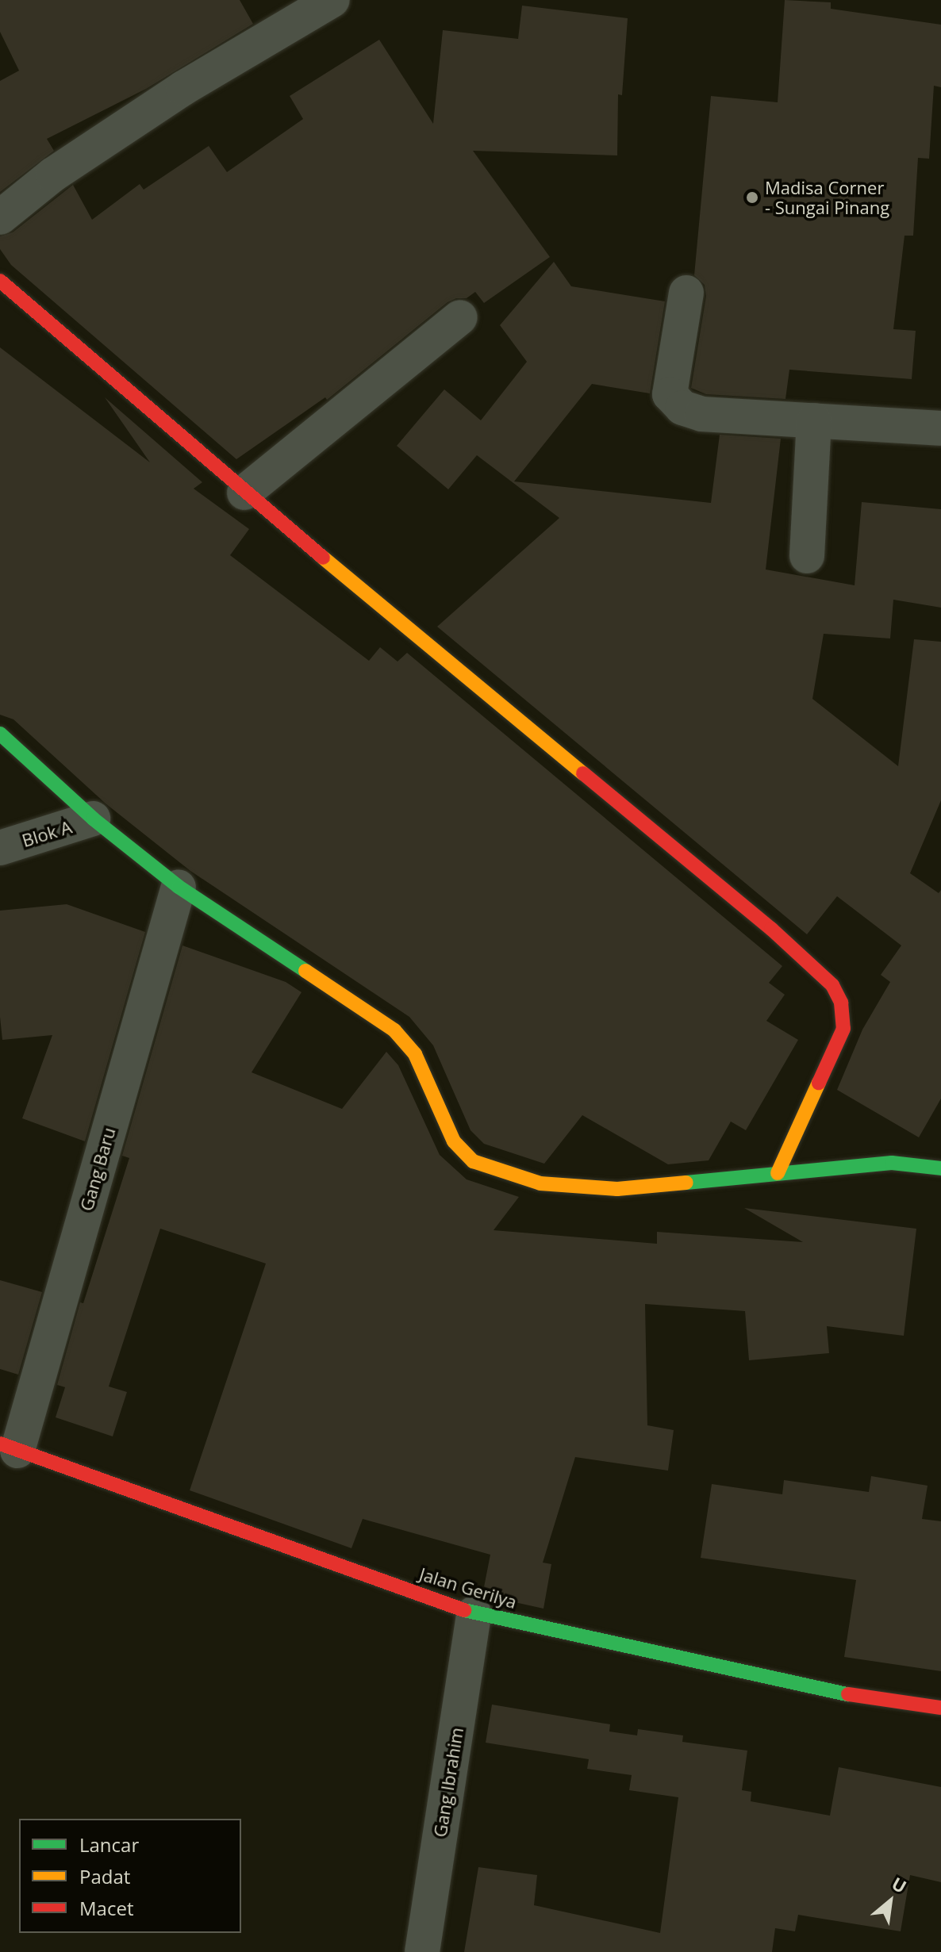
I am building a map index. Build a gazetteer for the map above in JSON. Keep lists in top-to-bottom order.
{
  "streets": {
    "street": [
      "Blok A",
      "Gang Baru",
      "Jalan Gerilya",
      "Gang Ibrahim"
    ]
  },
  "crossings": [
    ["Gang Baru", "Jalan Gerilya"],
    ["Jalan Gerilya", "Gang Ibrahim"]
  ],
  "places": ["Madisa Corner - Sungai Pinang"],
  "legend": ["Lancar", "Padat", "Macet"],
  "north": "top right"
}
